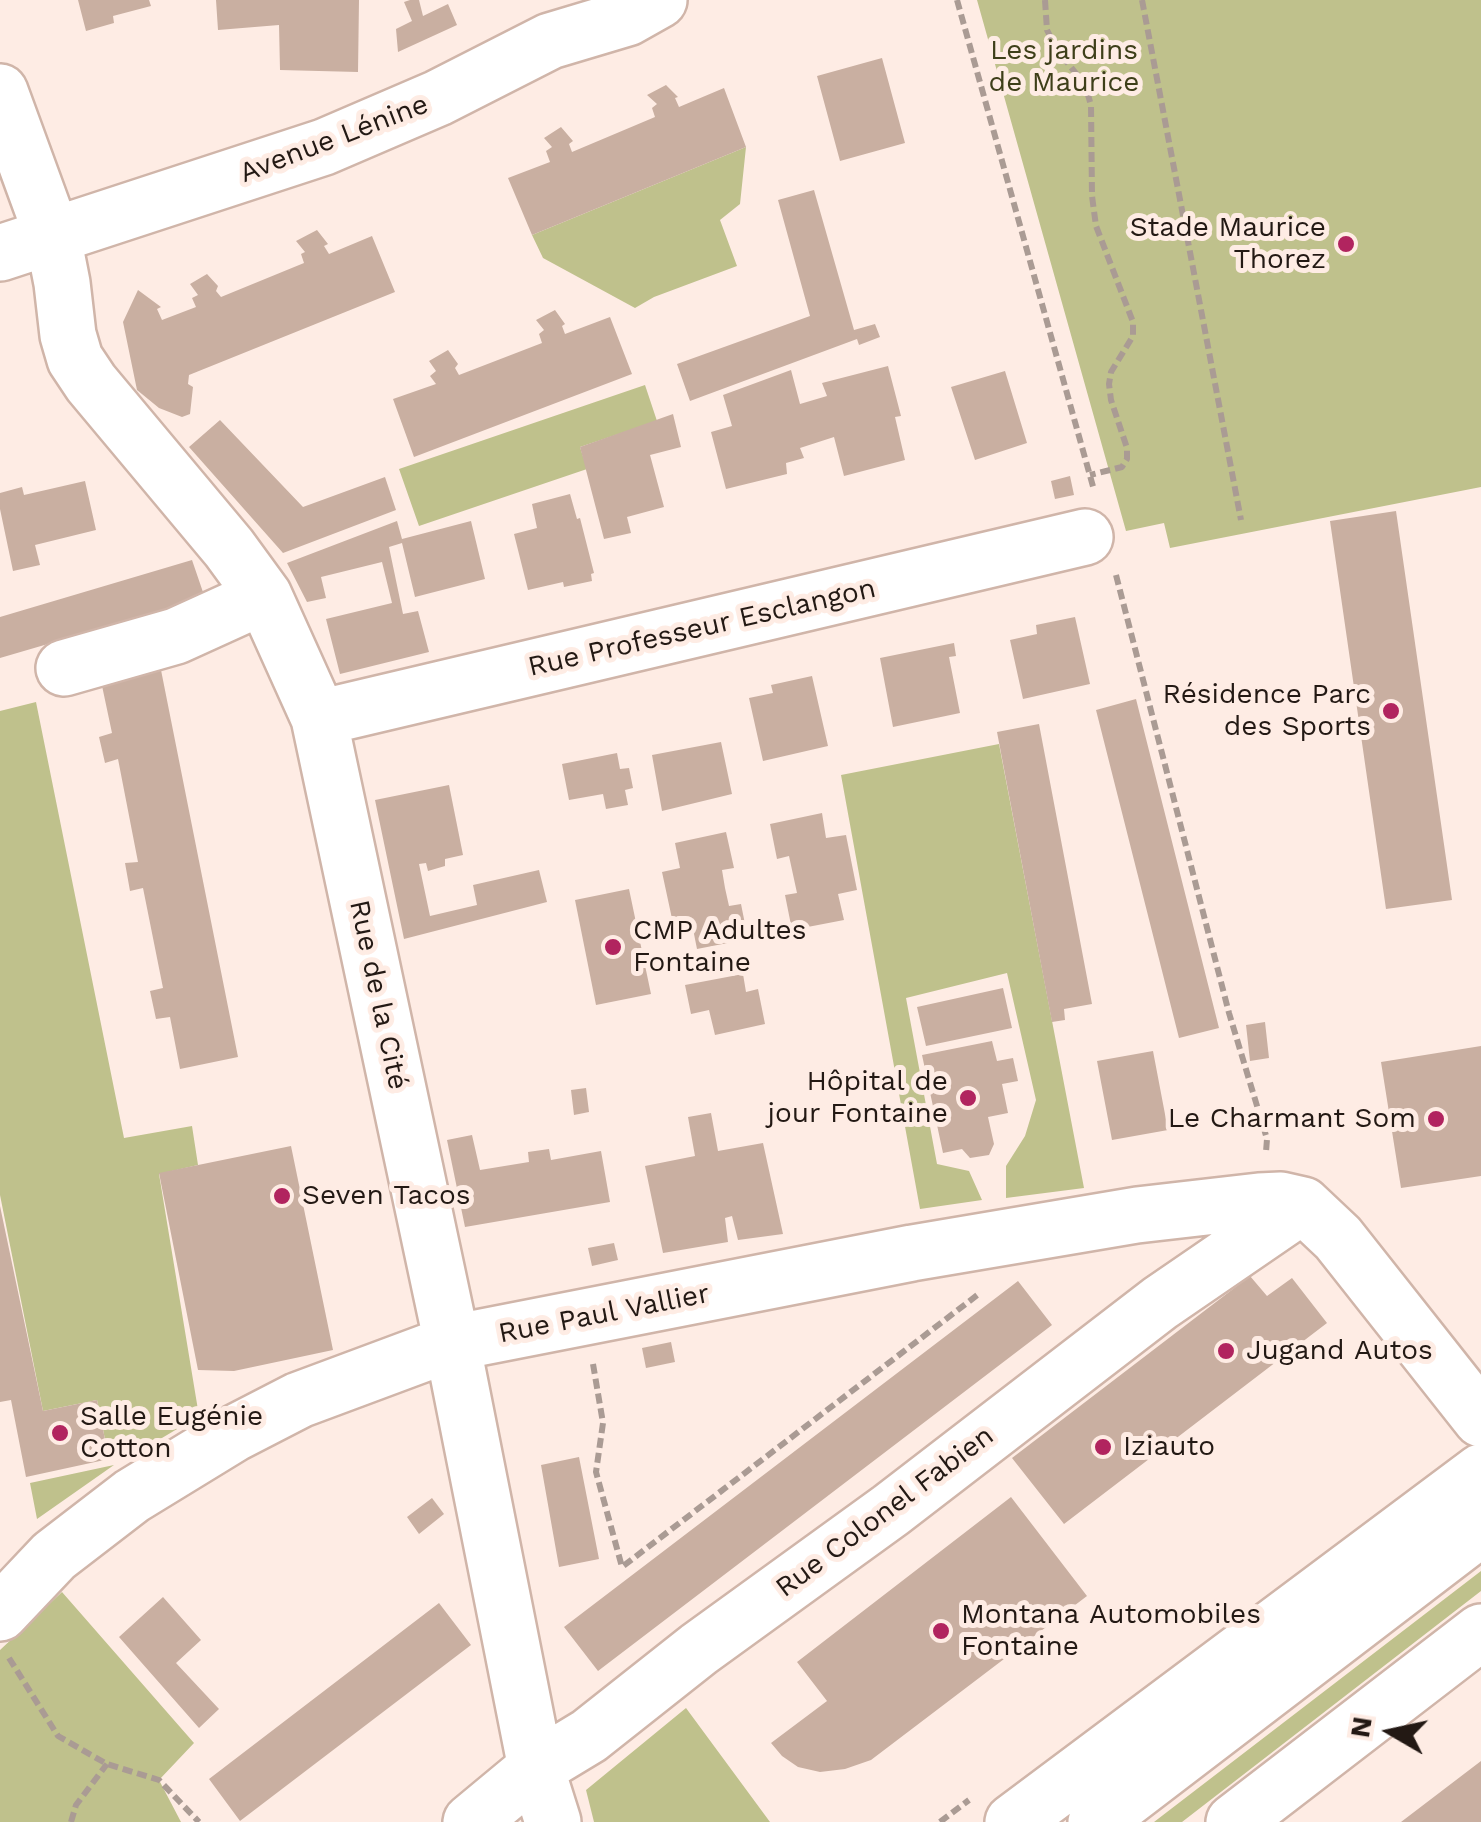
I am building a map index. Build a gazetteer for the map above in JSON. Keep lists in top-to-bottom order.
{
  "streets": {
    "street": [
      "Avenue Lénine",
      "Rue Professeur Esclangon",
      "Rue de la Cité",
      "Rue Paul Vallier",
      "Rue Colonel Fabien"
    ]
  },
  "crossings": [
    ["Avenue Lénine", "Rue de la Cité"],
    ["Rue Professeur Esclangon", "Rue de la Cité"],
    ["Rue de la Cité", "Rue Paul Vallier"],
    ["Rue de la Cité", "Rue Colonel Fabien"],
    ["Rue Paul Vallier", "Rue Colonel Fabien"]
  ],
  "parks": ["Les jardins de Maurice"],
  "places": [
    "Stade Maurice Thorez",
    "Résidence Parc des Sports",
    "CMP Adultes Fontaine",
    "Hôpital de jour Fontaine",
    "Le Charmant Som",
    "Seven Tacos",
    "Jugand Autos",
    "Salle Eugénie Cotton",
    "Iziauto",
    "Montana Automobiles Fontaine"
  ],
  "north": "left"
}
